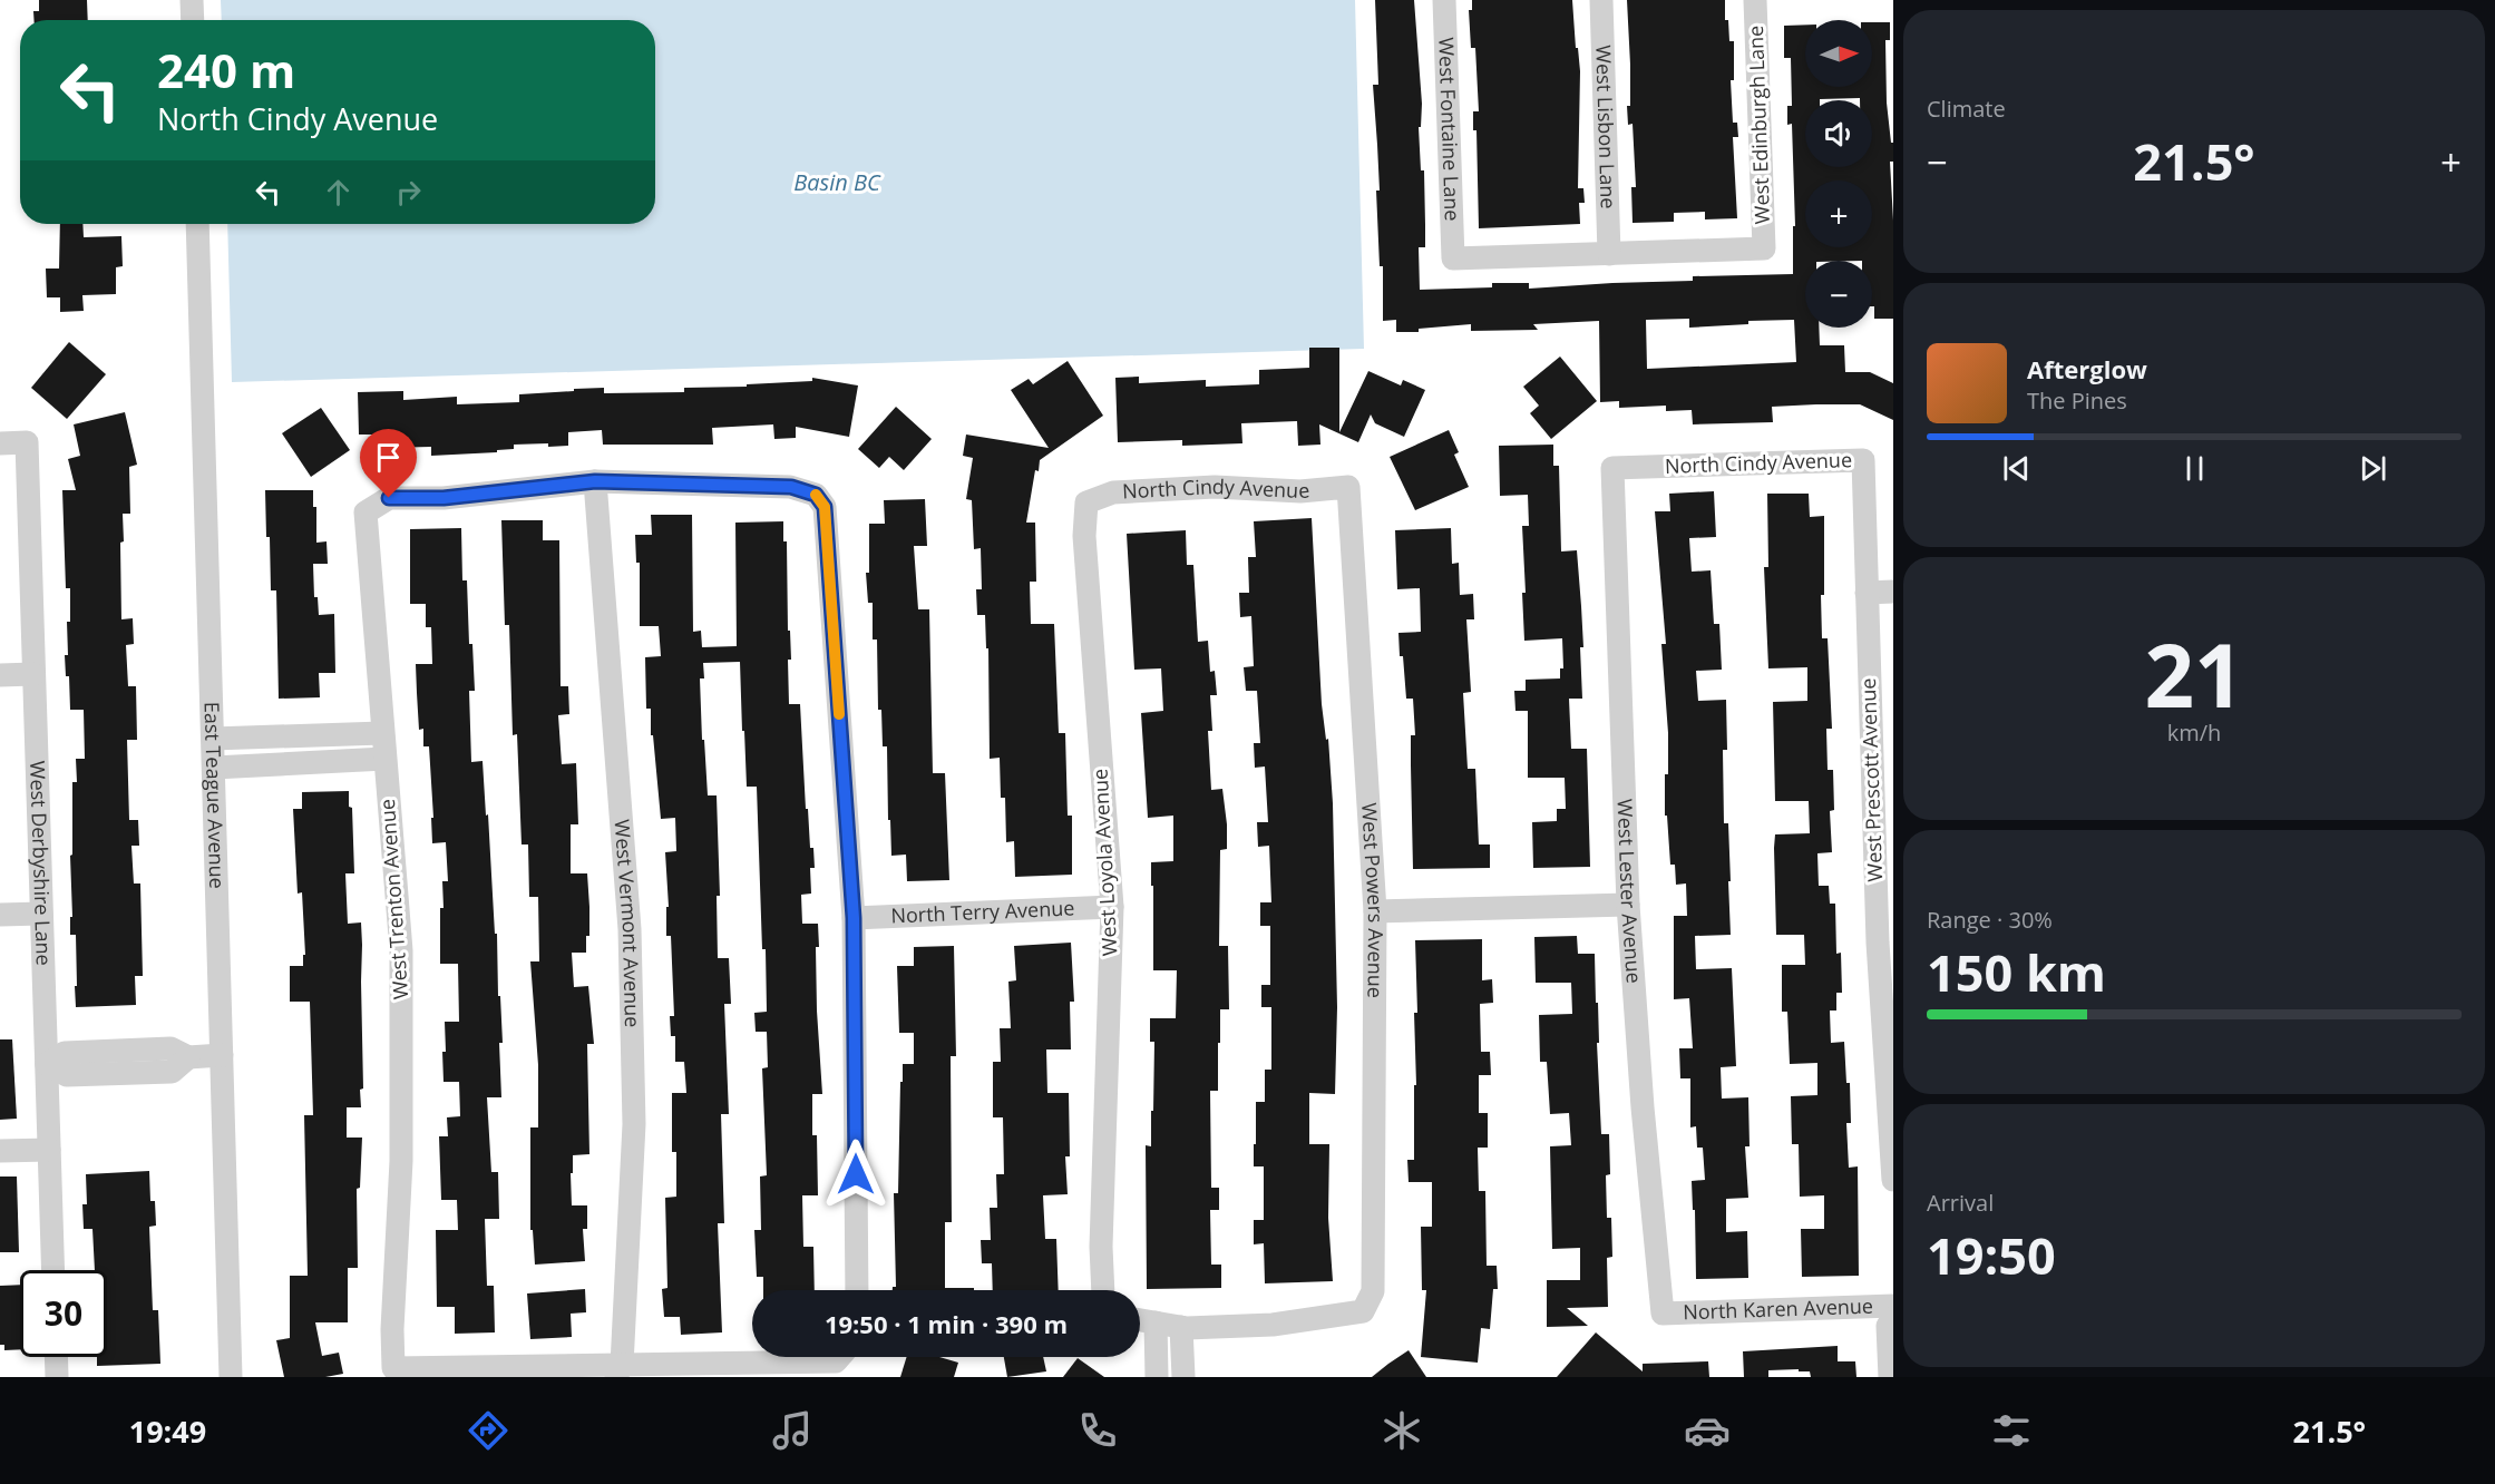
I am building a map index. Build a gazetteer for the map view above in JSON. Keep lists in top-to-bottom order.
{
  "streets": {
    "street": [
      "West Edinburgh Lane",
      "West Lisbon Lane",
      "West Fontaine Lane",
      "North Cindy Avenue",
      "West Prescott Avenue",
      "East Teague Avenue",
      "West Loyola Avenue",
      "West Derbyshire Lane",
      "West Lester Avenue",
      "West Trenton Avenue",
      "West Powers Avenue",
      "North Terry Avenue",
      "West Vermont Avenue",
      "North Karen Avenue"
    ]
  },
  "crossings": [
    ["West Edinburgh Lane", "West Lisbon Lane"],
    ["West Edinburgh Lane", "West Fontaine Lane"],
    ["West Lisbon Lane", "West Fontaine Lane"],
    ["North Cindy Avenue", "West Prescott Avenue"],
    ["North Cindy Avenue", "West Loyola Avenue"],
    ["North Cindy Avenue", "West Lester Avenue"],
    ["North Cindy Avenue", "West Powers Avenue"],
    ["West Loyola Avenue", "North Terry Avenue"],
    ["West Lester Avenue", "North Karen Avenue"],
    ["West Trenton Avenue", "West Vermont Avenue"]
  ],
  "water": ["Basin BC"],
  "north": "right",
  "page": {
    "tile": [
      "Climate",
      ["21", "km/h"],
      ["Range · 30%", "150 km"],
      ["Arrival", "19:50"]
    ],
    "map_buttons": ["+", "−"],
    "turn": ["240 m", "North Cindy Avenue"],
    "heat": ["−", "21.5°", "+"],
    "song": ["Afterglow", "The Pines"],
    "limit": "30",
    "trip": "19:50 · 1 min · 390 m",
    "tabs": ["19:49", "21.5°"]
  }
}
